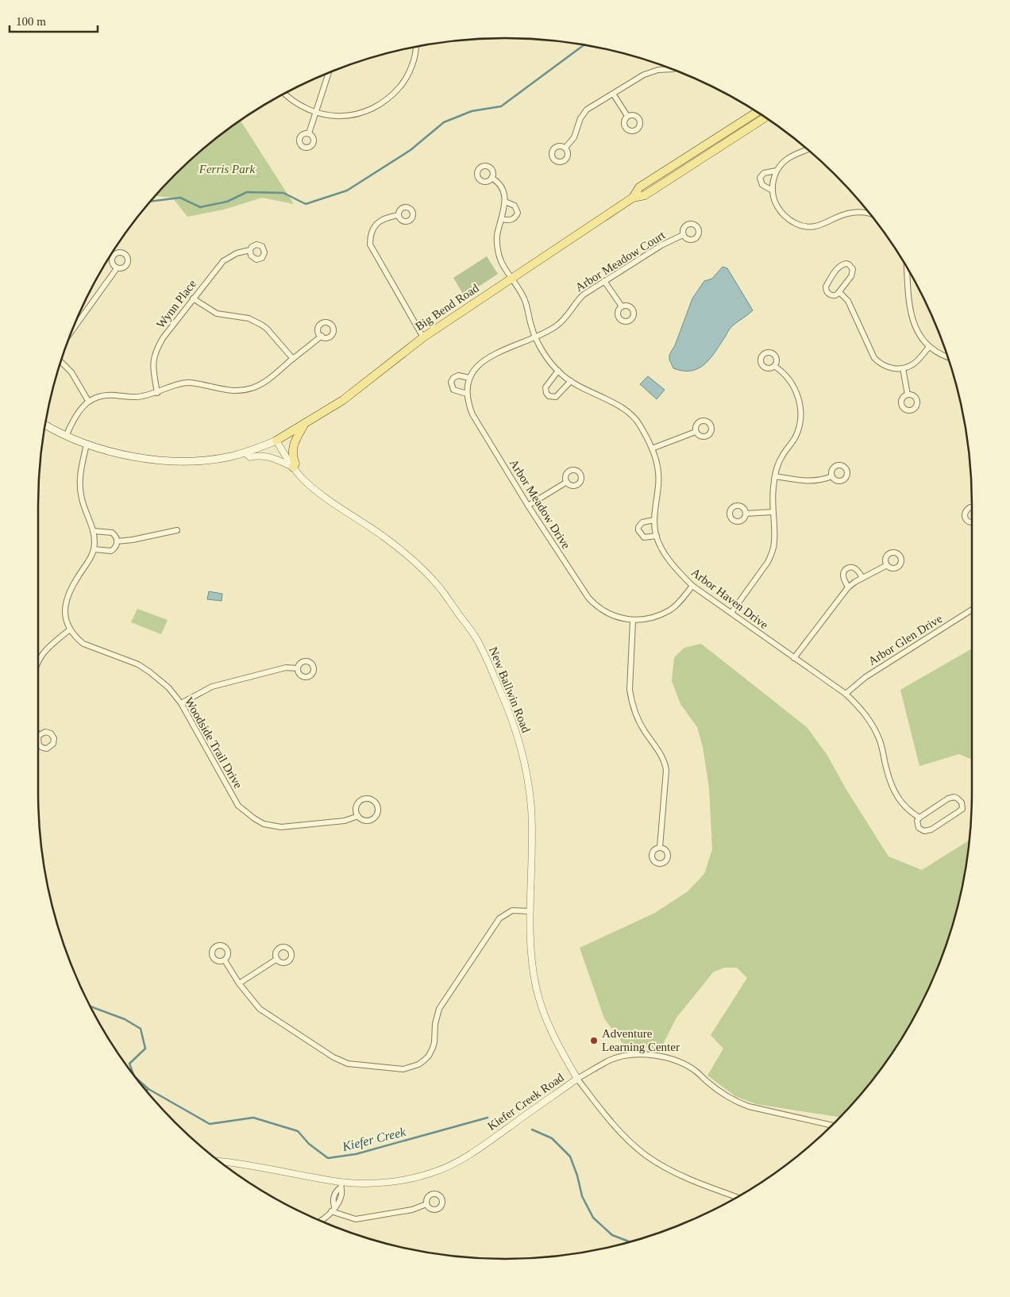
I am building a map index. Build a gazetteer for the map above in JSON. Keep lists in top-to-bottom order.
{
  "streets": {
    "main road": ["Big Bend Road"],
    "street": [
      "Arbor Meadow Court",
      "Wynn Place",
      "Arbor Meadow Drive",
      "Arbor Haven Drive",
      "Arbor Glen Drive",
      "New Ballwin Road",
      "Woodside Trail Drive",
      "Kiefer Creek Road"
    ]
  },
  "crossings": [
    ["Arbor Meadow Court", "Arbor Meadow Drive"],
    ["Arbor Meadow Court", "Arbor Haven Drive"],
    ["Big Bend Road", "Arbor Haven Drive"],
    ["Big Bend Road", "New Ballwin Road"],
    ["Arbor Meadow Drive", "Arbor Haven Drive"],
    ["Arbor Haven Drive", "Arbor Glen Drive"],
    ["New Ballwin Road", "Kiefer Creek Road"]
  ],
  "water": ["Kiefer Creek"],
  "parks": ["Ferris Park"],
  "places": ["Adventure Learning Center"],
  "scale_bar": "100 m"
}
